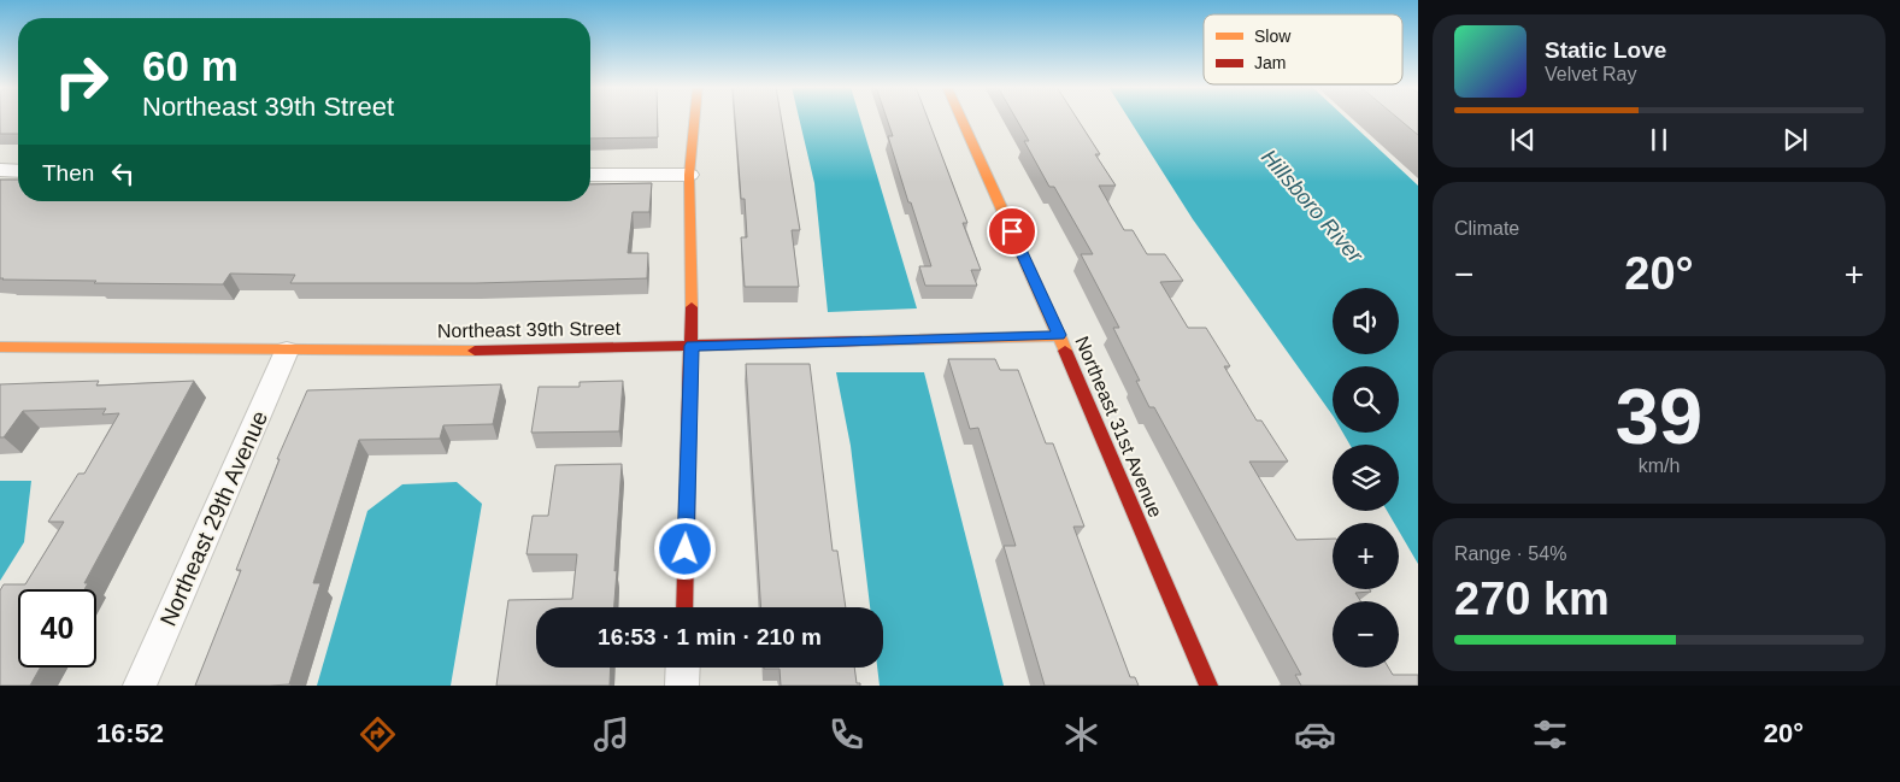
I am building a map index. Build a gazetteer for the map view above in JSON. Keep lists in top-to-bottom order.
{
  "streets": {
    "street": ["Northeast 39th Street", "Northeast 31st Avenue", "Northeast 29th Avenue"]
  },
  "crossings": [
    ["Northeast 39th Street", "Northeast 31st Avenue"],
    ["Northeast 39th Street", "Northeast 29th Avenue"]
  ],
  "water": ["Hillsboro River"],
  "legend": ["Slow", "Jam"],
  "page": {
    "turn": ["60 m", "Northeast 39th Street"],
    "song": ["Static Love", "Velvet Ray"],
    "then": "Then",
    "tile": [
      "Climate",
      ["39", "km/h"],
      ["Range · 54%", "270 km"]
    ],
    "heat": ["−", "20°", "+"],
    "map_buttons": ["+", "−"],
    "limit": "40",
    "trip": "16:53 · 1 min · 210 m",
    "tabs": ["16:52", "20°"]
  }
}
